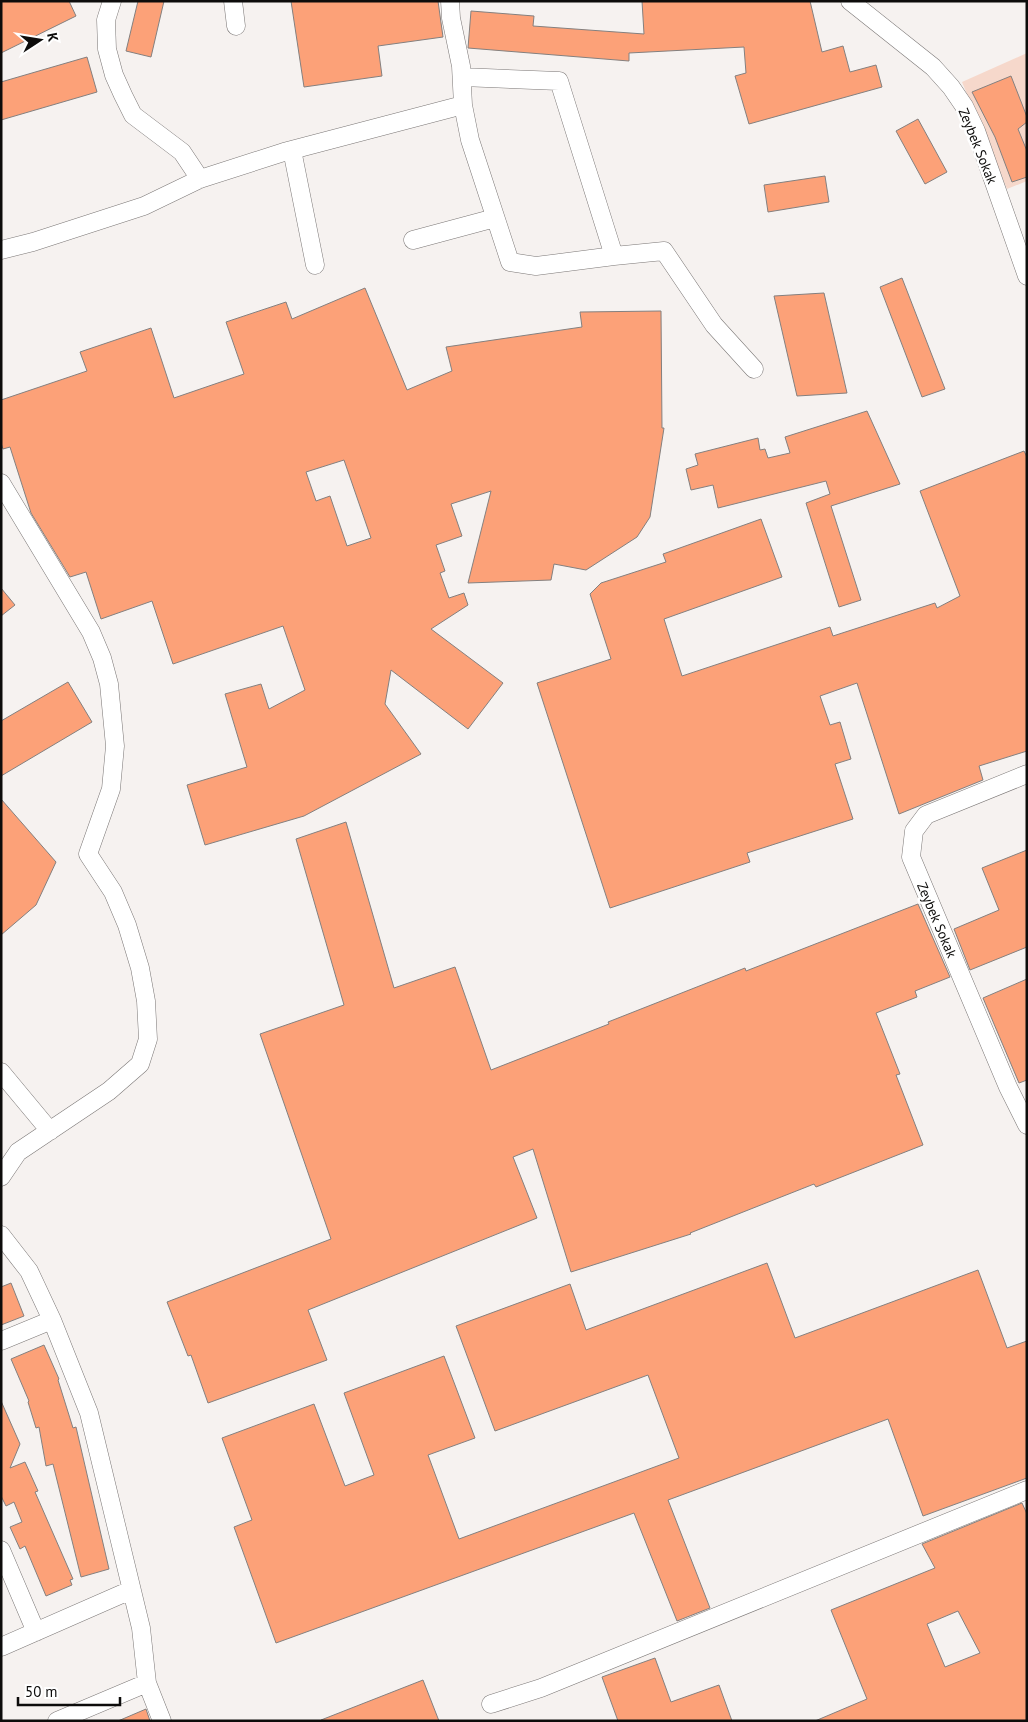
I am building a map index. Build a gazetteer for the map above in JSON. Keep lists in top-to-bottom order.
{
  "streets": {
    "street": ["Zeybek Sokak"]
  },
  "scale_bar": "50 m",
  "north": "right"
}
